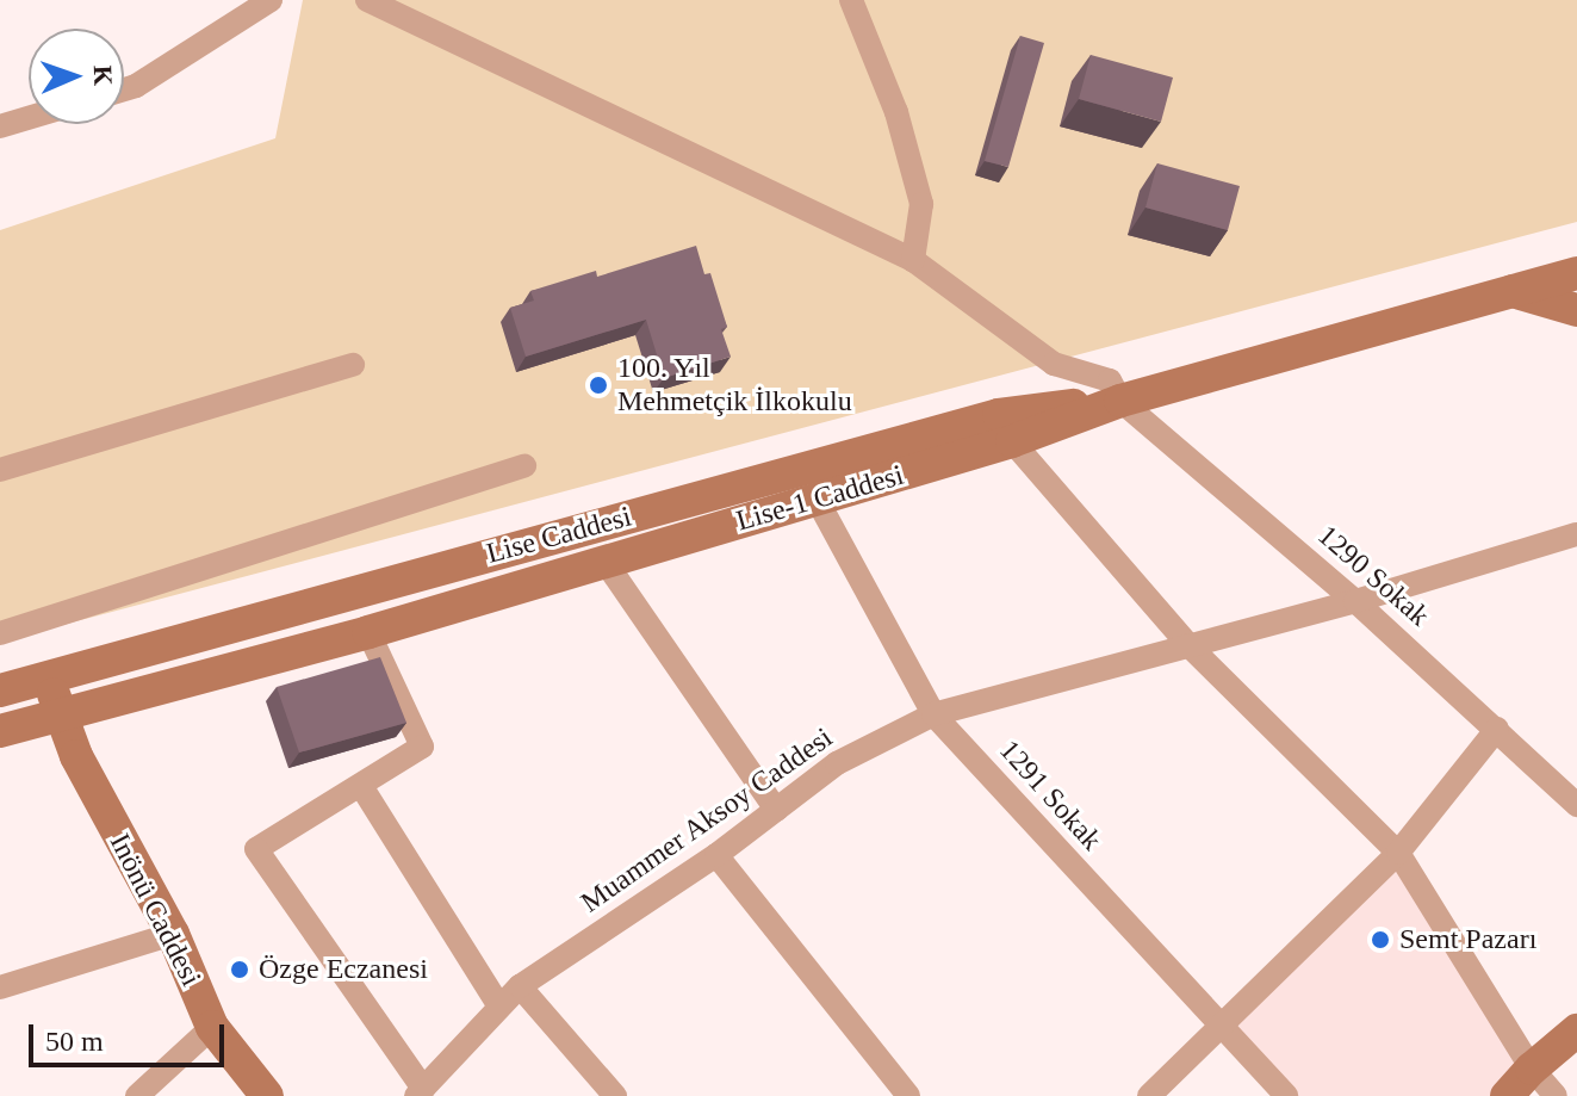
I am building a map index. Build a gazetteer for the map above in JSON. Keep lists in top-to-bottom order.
{
  "streets": {
    "main road": ["Lise-1 Caddesi", "Lise Caddesi", "Inönü Caddesi"],
    "street": ["1290 Sokak", "1291 Sokak", "Muammer Aksoy Caddesi"]
  },
  "crossings": [
    ["Lise-1 Caddesi", "Lise Caddesi"],
    ["Lise-1 Caddesi", "1290 Sokak"],
    ["Lise-1 Caddesi", "1291 Sokak"],
    ["Lise-1 Caddesi", "Inönü Caddesi"],
    ["Lise Caddesi", "1290 Sokak"],
    ["Lise Caddesi", "Inönü Caddesi"],
    ["1290 Sokak", "Muammer Aksoy Caddesi"],
    ["1291 Sokak", "Muammer Aksoy Caddesi"]
  ],
  "places": ["100. Yıl Mehmetçik İlkokulu", "Semt Pazarı", "Özge Eczanesi"],
  "scale_bar": "50 m",
  "north": "right"
}
